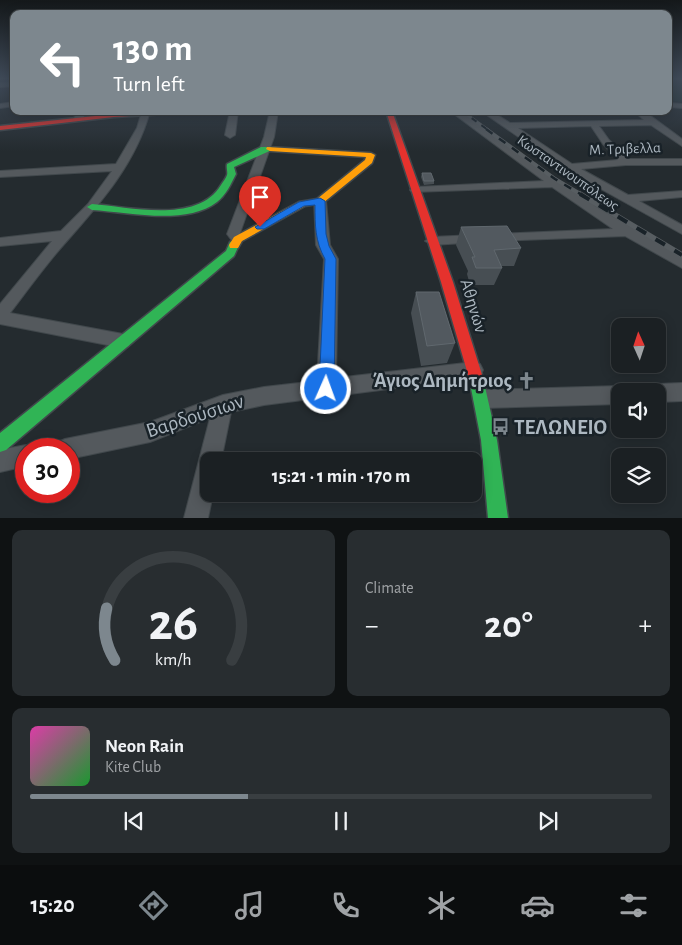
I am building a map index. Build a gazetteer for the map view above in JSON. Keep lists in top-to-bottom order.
{
  "streets": {
    "street": [
      "Μ. Τριβελλα",
      "Κωσταντινουπόλεως",
      "Αθηνών",
      "Βαρδούσιων"
    ]
  },
  "crossings": [
    ["Μ. Τριβελλα", "Κωσταντινουπόλεως"],
    ["Αθηνών", "Βαρδούσιων"]
  ],
  "places": {
    "church": ["Άγιος Δημήτριος"],
    "bus stop": ["ΤΕΛΩΝΕΙΟ"]
  },
  "north": "top",
  "page": {
    "turn": ["130 m", "Turn left"],
    "limit": "30",
    "trip": "15:21 · 1 min · 170 m",
    "tile": "Climate",
    "heat": ["−", "20°", "+"],
    "song": ["Neon Rain", "Kite Club"],
    "tabs": "15:20",
    "gauge": ["26", "km/h"]
  }
}
